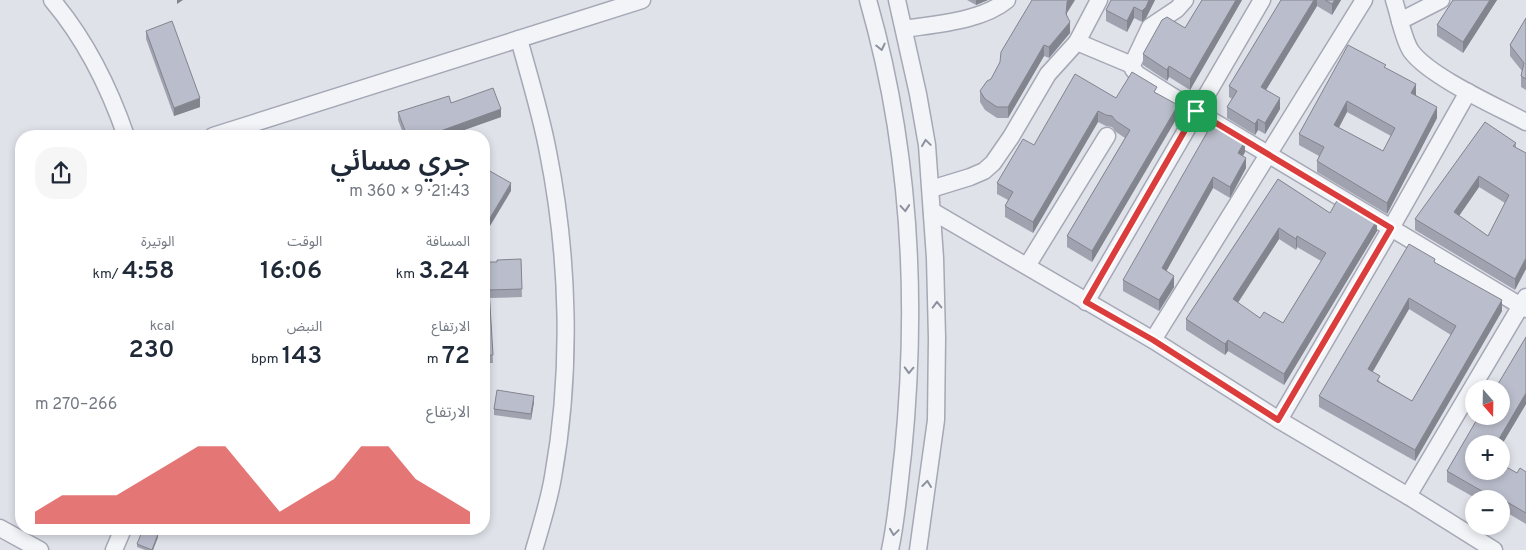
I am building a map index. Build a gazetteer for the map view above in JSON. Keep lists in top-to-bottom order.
{
  "north": "bottom",
  "page": {
    "heading": ["جري مسائي", "21:43 · 9 × 360 m"],
    "stats": [
      ["المسافة", "3.24 km"],
      ["الوقت", "16:06"],
      ["الوتيرة", "4:58 /km"],
      ["الارتفاع", "72 m"],
      ["النبض", "143 bpm"],
      ["kcal", "230"]
    ],
    "map_buttons": ["+", "−"],
    "chart": ["الارتفاع", "266–270 m"]
  }
}
